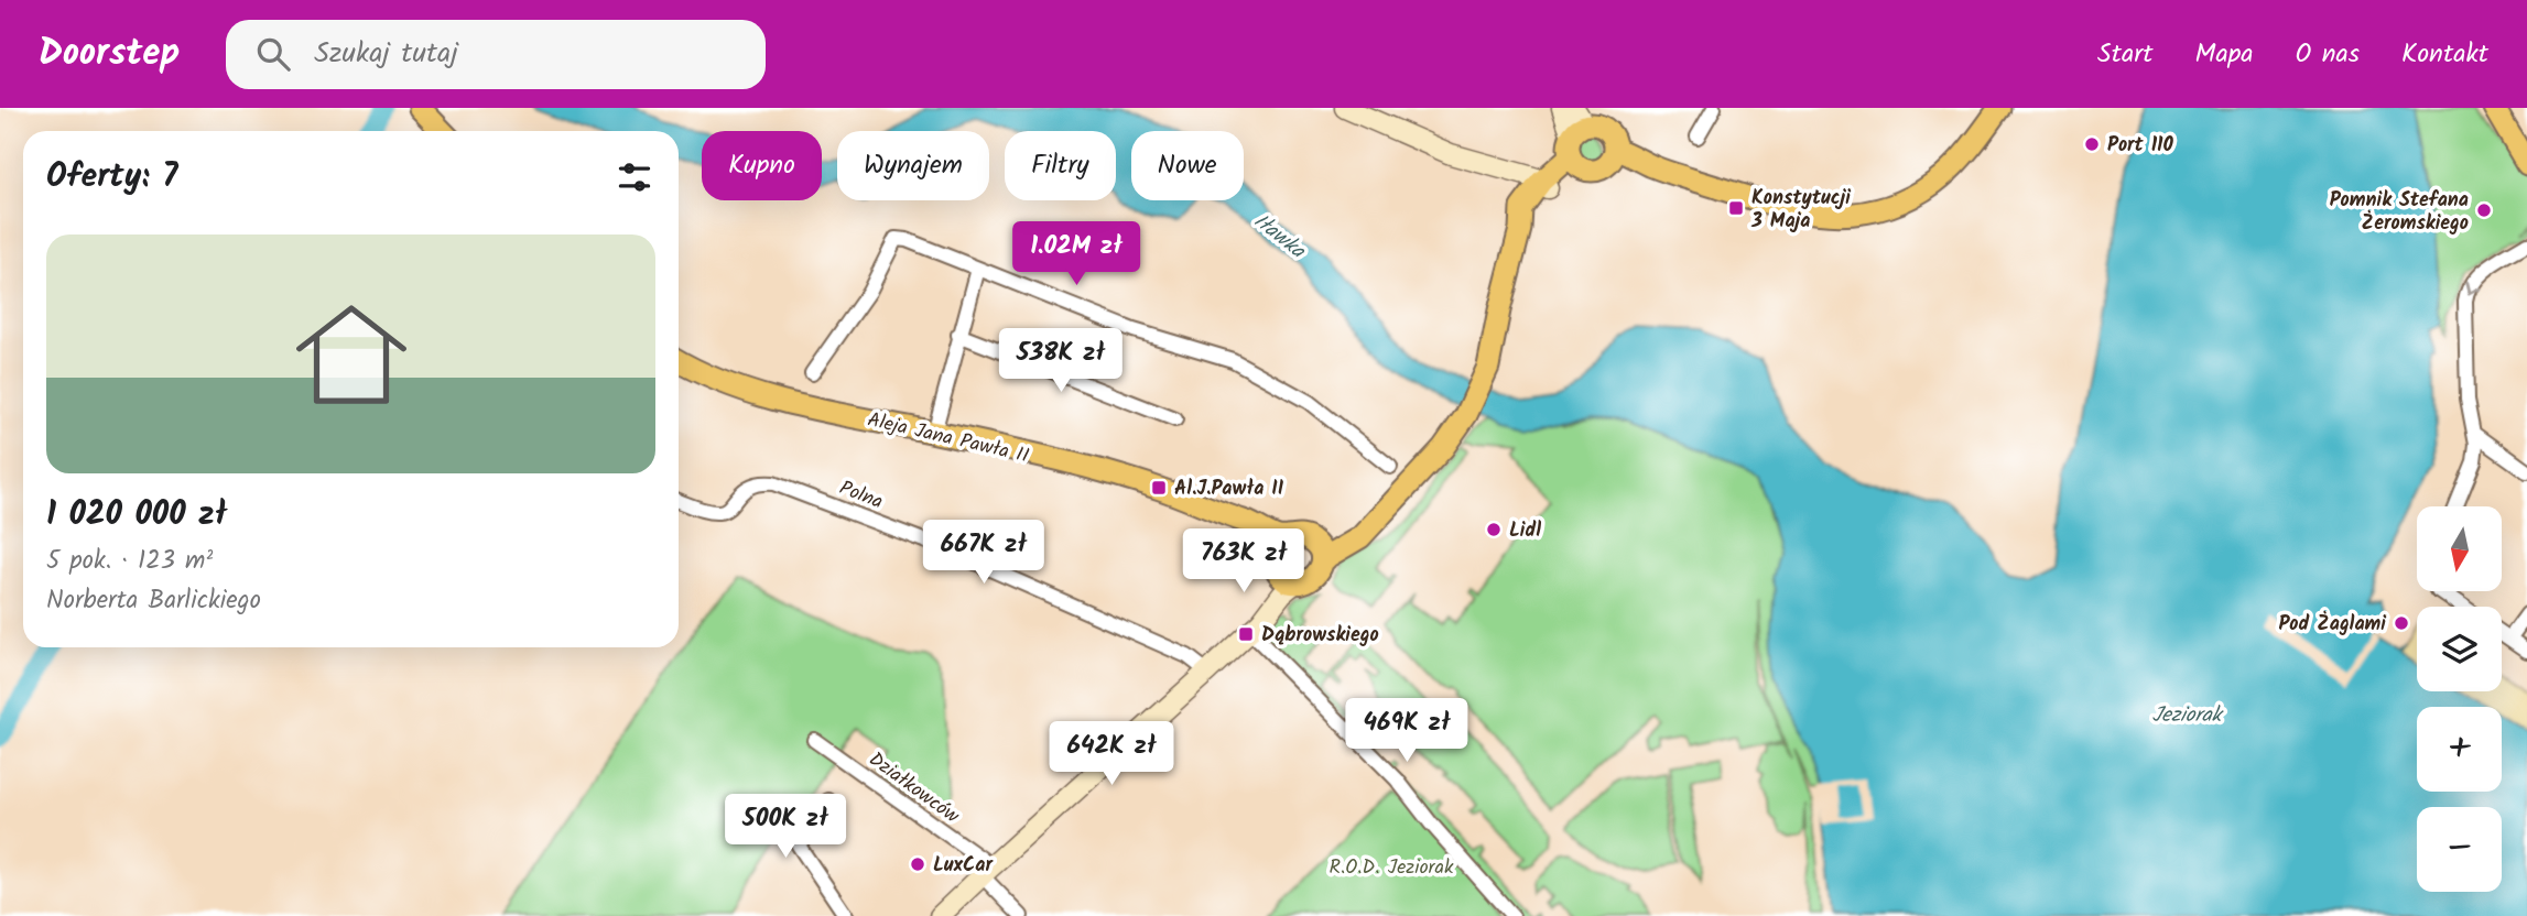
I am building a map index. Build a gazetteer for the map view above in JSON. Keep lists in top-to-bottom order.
{
  "streets": {
    "main road": ["Aleja Jana Pawła II"],
    "street": ["Polna", "Działkowców"]
  },
  "water": ["Iławka", "Jeziorak"],
  "parks": ["R.O.D. Jeziorak"],
  "places": {
    "other": [
      "Port 110",
      "Pomnik Stefana Żeromskiego",
      "Lidl",
      "Pod Żaglami",
      "LuxCar"
    ],
    "transit": ["Konstytucji 3 Maja", "Al.J.Pawła II", "Dąbrowskiego"]
  },
  "north": "bottom",
  "page": {
    "header": "Doorstep",
    "search": "Szukaj tutaj",
    "nav": [
      "Start",
      "Mapa",
      "O nas",
      "Kontakt"
    ],
    "chip": [
      "Kupno",
      "Wynajem",
      "Filtry",
      "Nowe"
    ],
    "heading": "Oferty: 7",
    "price": [
      "1.02M zł",
      "538K zł",
      "667K zł",
      "763K zł",
      "469K zł",
      "642K zł",
      "500K zł"
    ],
    "list": [
      {
        "name": "1 020 000 zł",
        "note": "5 pok. · 123 m² · Norberta Barlickiego"
      }
    ],
    "map_buttons": ["+", "−"]
  }
}
